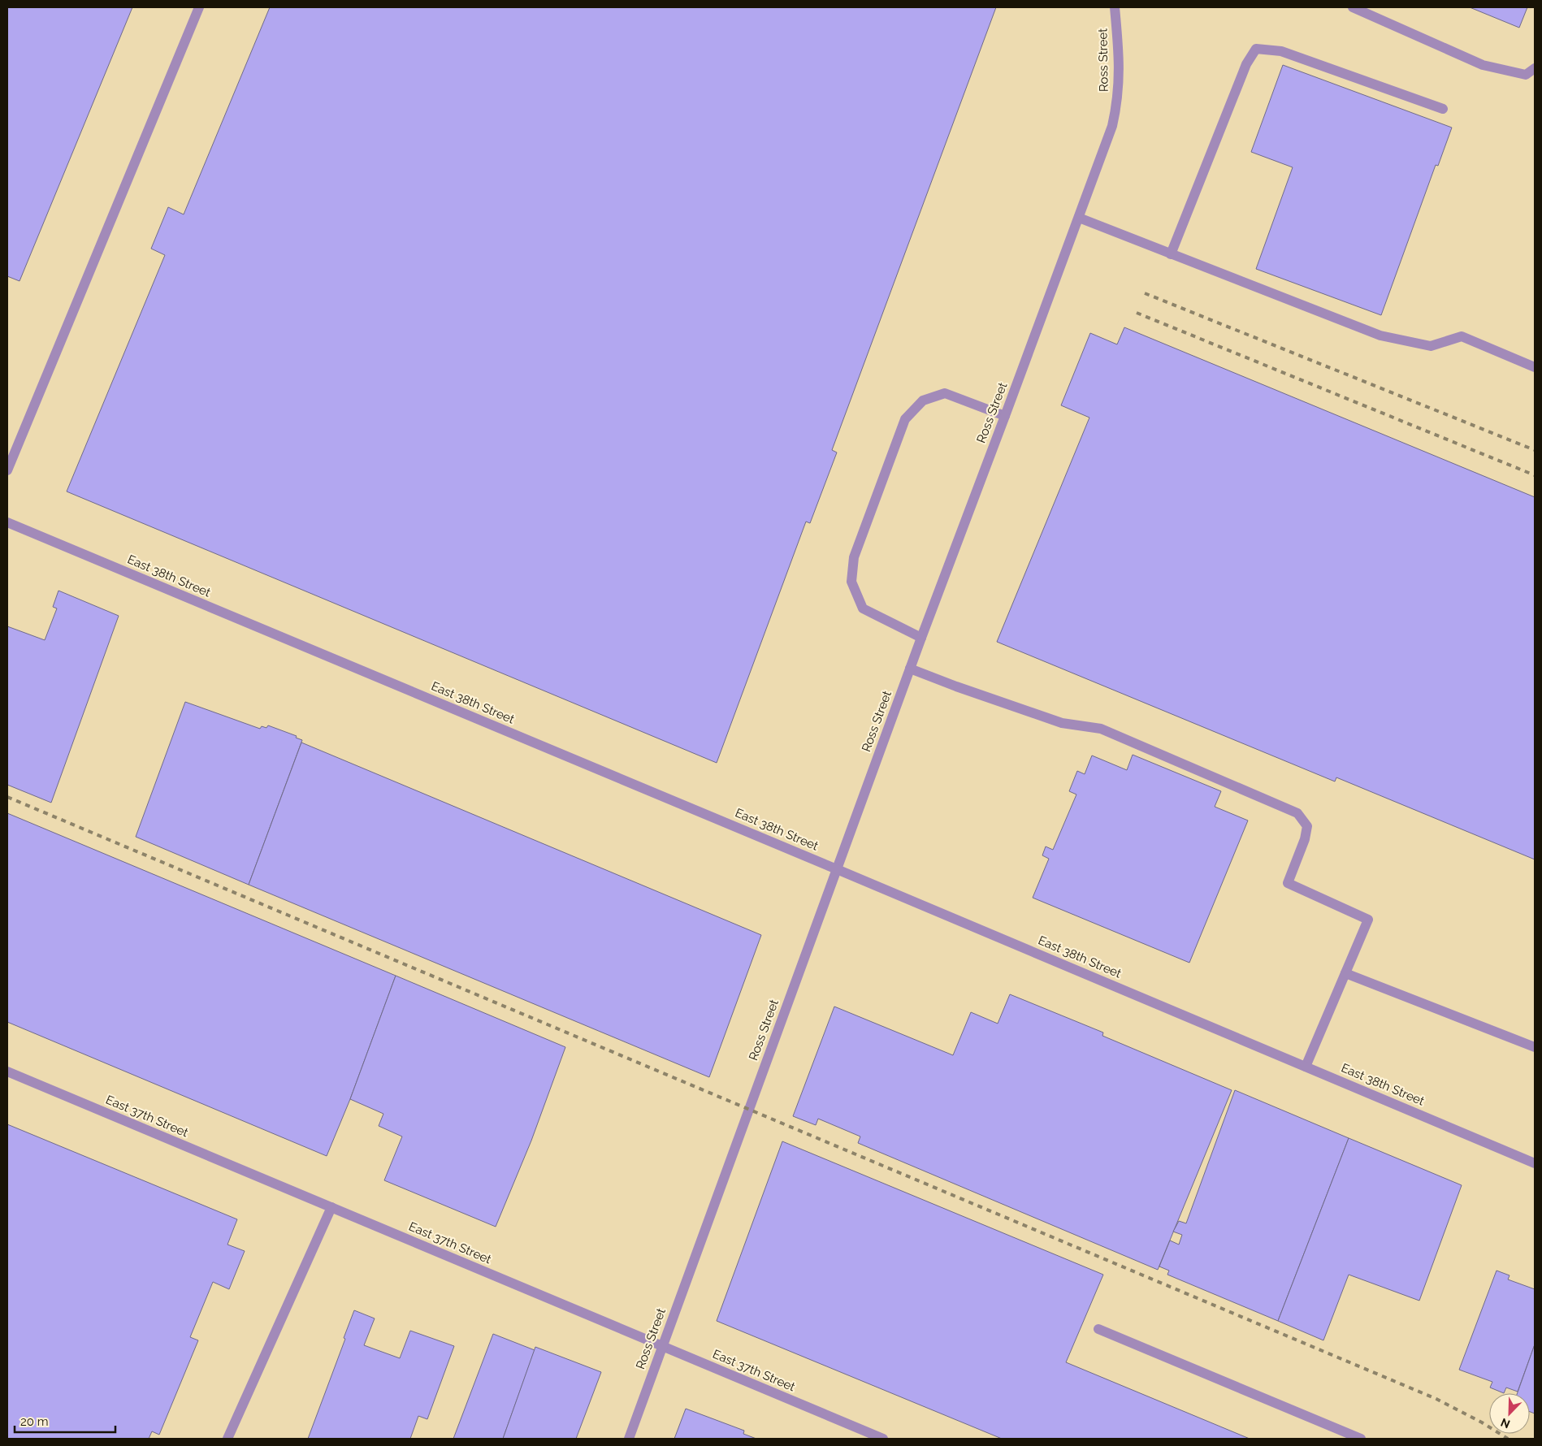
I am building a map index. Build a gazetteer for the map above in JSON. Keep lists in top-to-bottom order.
{
  "streets": {
    "street": ["Ross Street", "East 38th Street", "East 37th Street"]
  },
  "crossings": [
    ["Ross Street", "East 38th Street"],
    ["Ross Street", "East 37th Street"]
  ],
  "scale_bar": "20 m",
  "north": "bottom left"
}
